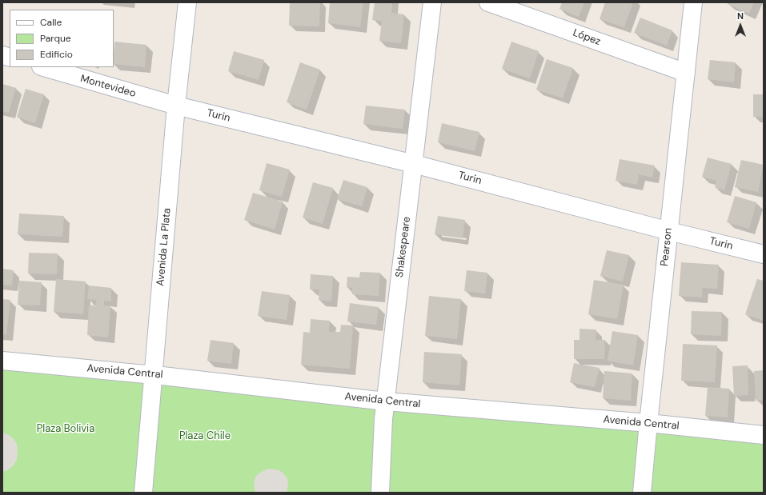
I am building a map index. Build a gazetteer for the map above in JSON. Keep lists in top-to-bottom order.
{
  "streets": {
    "street": [
      "López",
      "Montevideo",
      "Turin",
      "Avenida La Plata",
      "Shakespeare",
      "Pearson",
      "Avenida Central"
    ]
  },
  "crossings": [
    ["López", "Pearson"],
    ["Montevideo", "Turin"],
    ["Montevideo", "Avenida La Plata"],
    ["Turin", "Avenida La Plata"],
    ["Turin", "Shakespeare"],
    ["Turin", "Pearson"],
    ["Avenida La Plata", "Avenida Central"],
    ["Shakespeare", "Avenida Central"],
    ["Pearson", "Avenida Central"]
  ],
  "parks": ["Plaza Bolivia", "Plaza Chile"],
  "legend": ["Calle", "Parque", "Edificio"],
  "north": "top"
}
